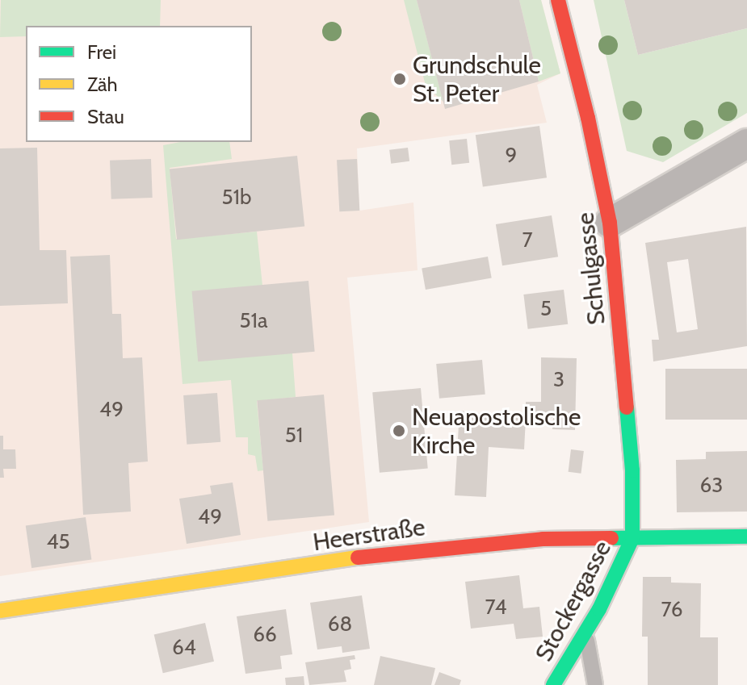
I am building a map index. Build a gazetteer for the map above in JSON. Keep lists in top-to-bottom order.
{
  "streets": {
    "street": ["Schulgasse", "Heerstraße", "Stockergasse"]
  },
  "crossings": [
    ["Schulgasse", "Heerstraße"],
    ["Schulgasse", "Stockergasse"],
    ["Heerstraße", "Stockergasse"]
  ],
  "places": ["Grundschule St. Peter", "Neuapostolische Kirche"],
  "house_numbers": [
    "9",
    "51b",
    "7",
    "5",
    "51a",
    "3",
    "49",
    "51",
    "63",
    "49",
    "45",
    "74",
    "76",
    "68",
    "66",
    "64"
  ],
  "legend": ["Frei", "Zäh", "Stau"]
}
